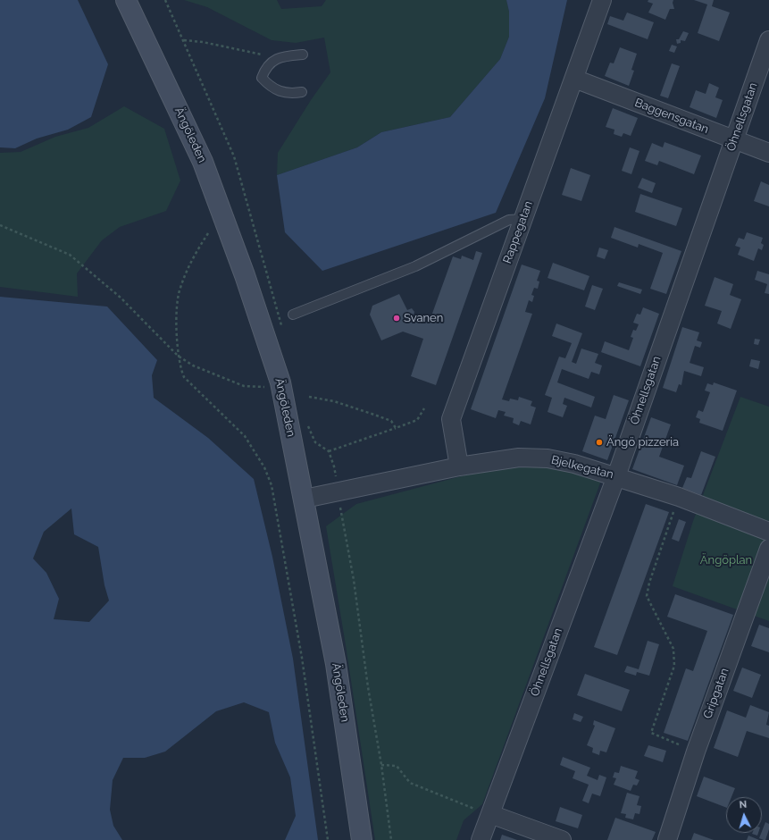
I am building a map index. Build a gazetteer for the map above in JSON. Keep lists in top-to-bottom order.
{
  "streets": {
    "main road": ["Ängöleden"],
    "street": [
      "Baggensgatan",
      "Öhnellsgatan",
      "Rappegatan",
      "Bjelkegatan",
      "Gripgatan"
    ]
  },
  "crossings": [
    ["Baggensgatan", "Öhnellsgatan"],
    ["Baggensgatan", "Rappegatan"],
    ["Öhnellsgatan", "Bjelkegatan"],
    ["Ängöleden", "Bjelkegatan"],
    ["Rappegatan", "Bjelkegatan"]
  ],
  "parks": ["Ängöplan"],
  "places": ["Svanen", "Ängö pizzeria"],
  "north": "top"
}
